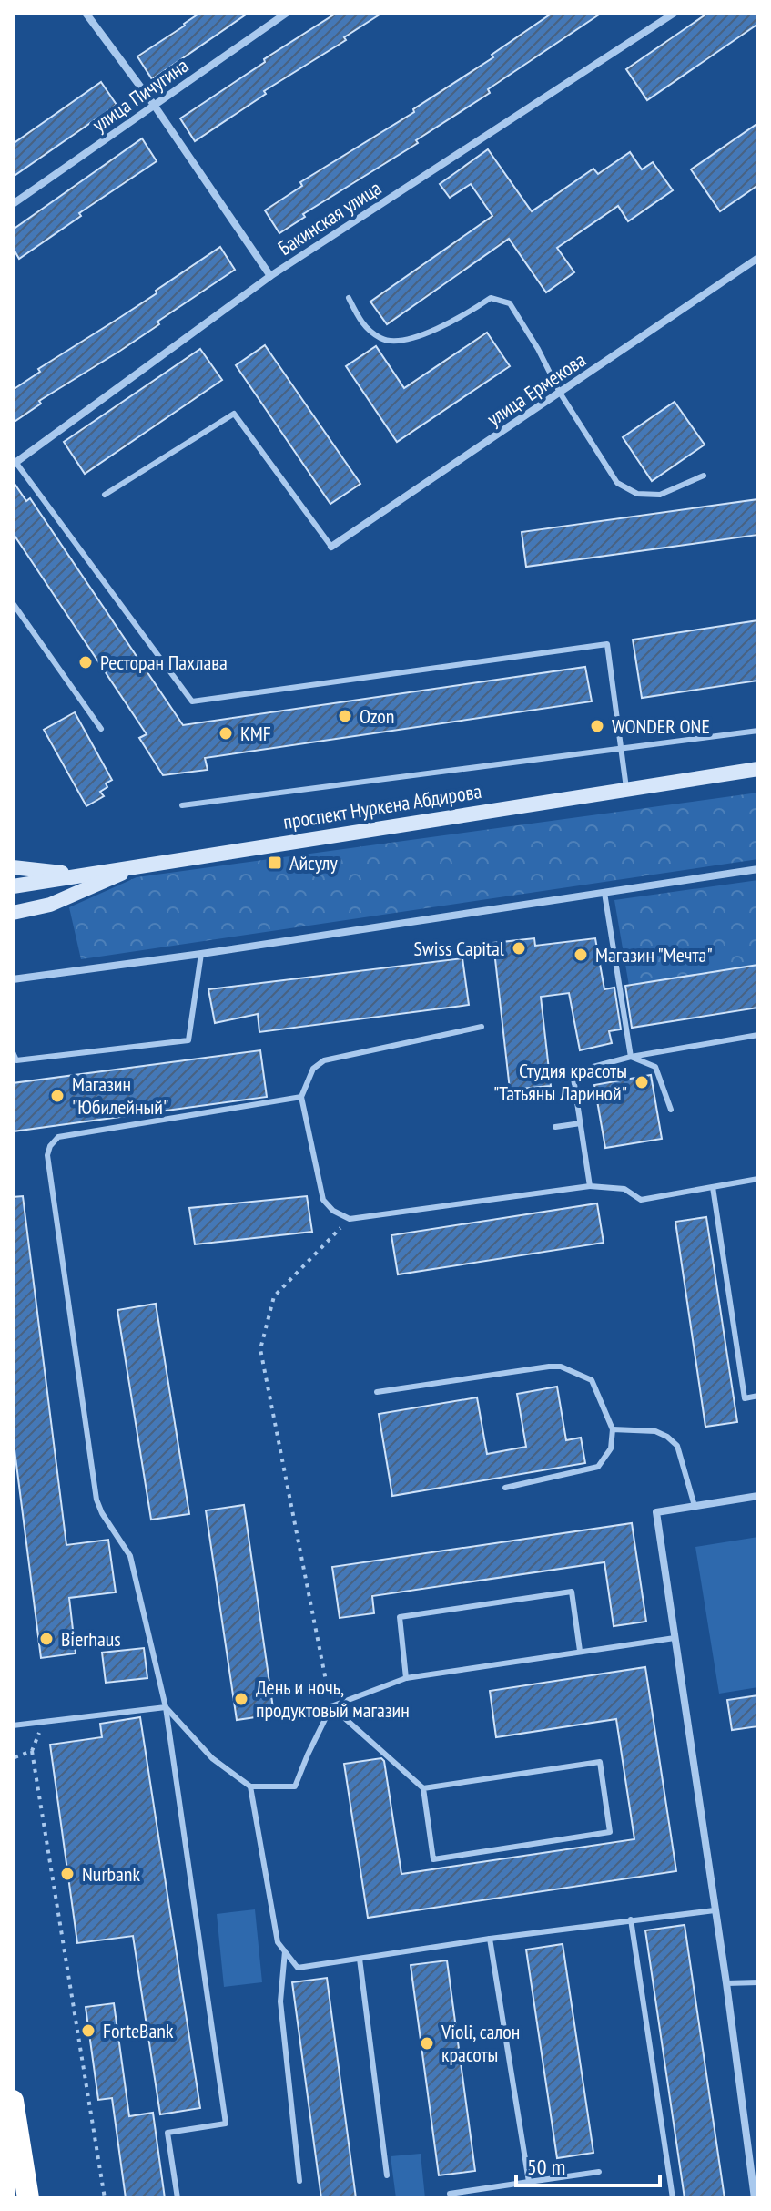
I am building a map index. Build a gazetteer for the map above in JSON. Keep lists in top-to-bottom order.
{
  "streets": {
    "main road": ["проспект Нуркена Абдирова"],
    "street": ["улица Пичугина", "Бакинская улица", "улица Ермекова"]
  },
  "places": {
    "other": [
      "Ресторан Пахлава",
      "Ozon",
      "WONDER ONE",
      "KMF",
      "Swiss Capital",
      "Магазин \"Мечта\"",
      "Студия красоты \"Татьяны Лариной\"",
      "Магазин \"Юбилейный\"",
      "Bierhaus",
      "День и ночь, продуктовый магазин",
      "Nurbank",
      "ForteBank",
      "Violi, салон красоты"
    ],
    "transit": ["Айсулу"]
  },
  "scale_bar": "50 m"
}
